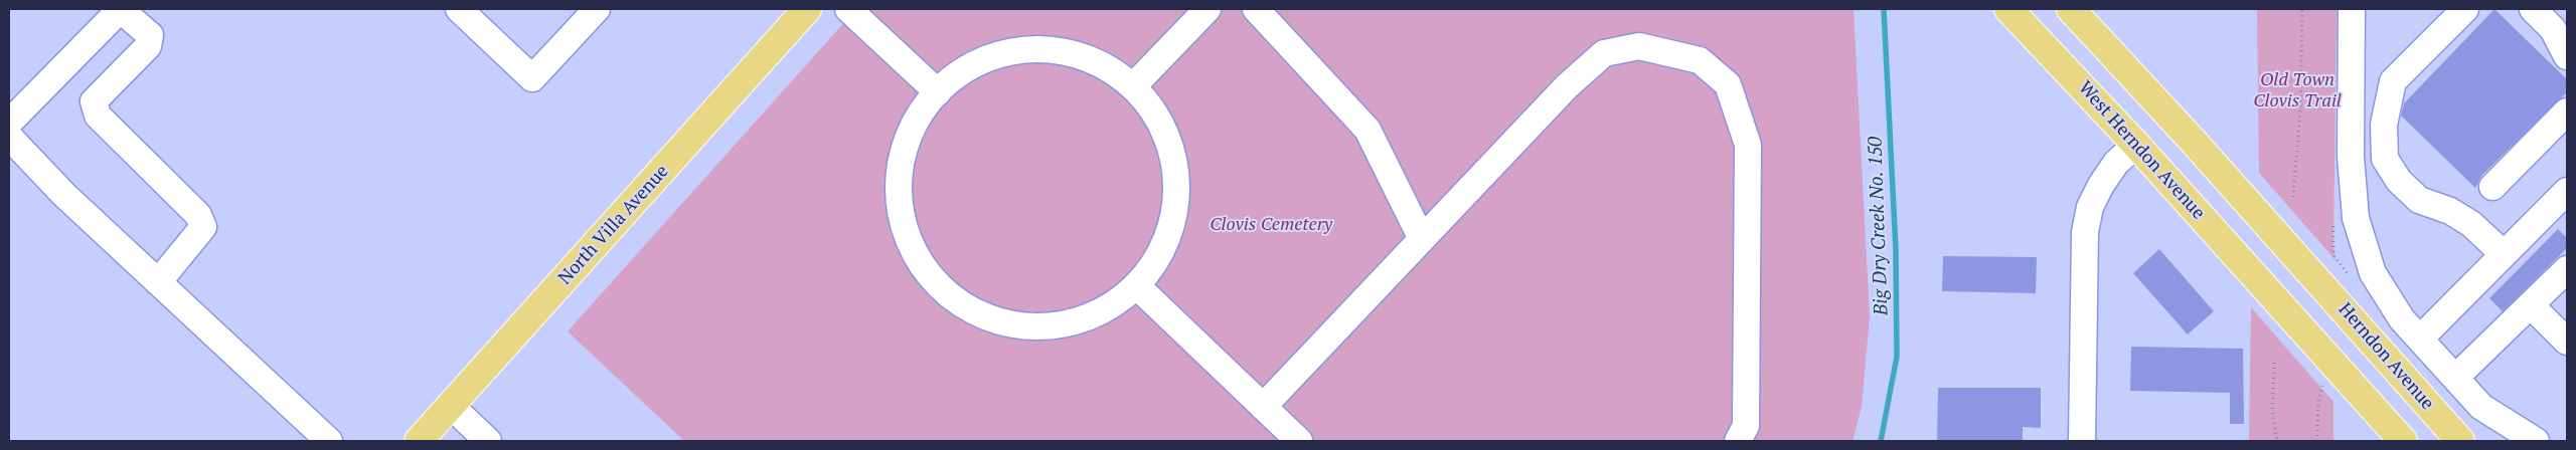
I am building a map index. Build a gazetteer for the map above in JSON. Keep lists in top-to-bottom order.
{
  "streets": {
    "main road": ["West Herndon Avenue", "North Villa Avenue", "Herndon Avenue"]
  },
  "water": ["Big Dry Creek No. 150"],
  "parks": ["Old Town Clovis Trail", "Clovis Cemetery"]
}
